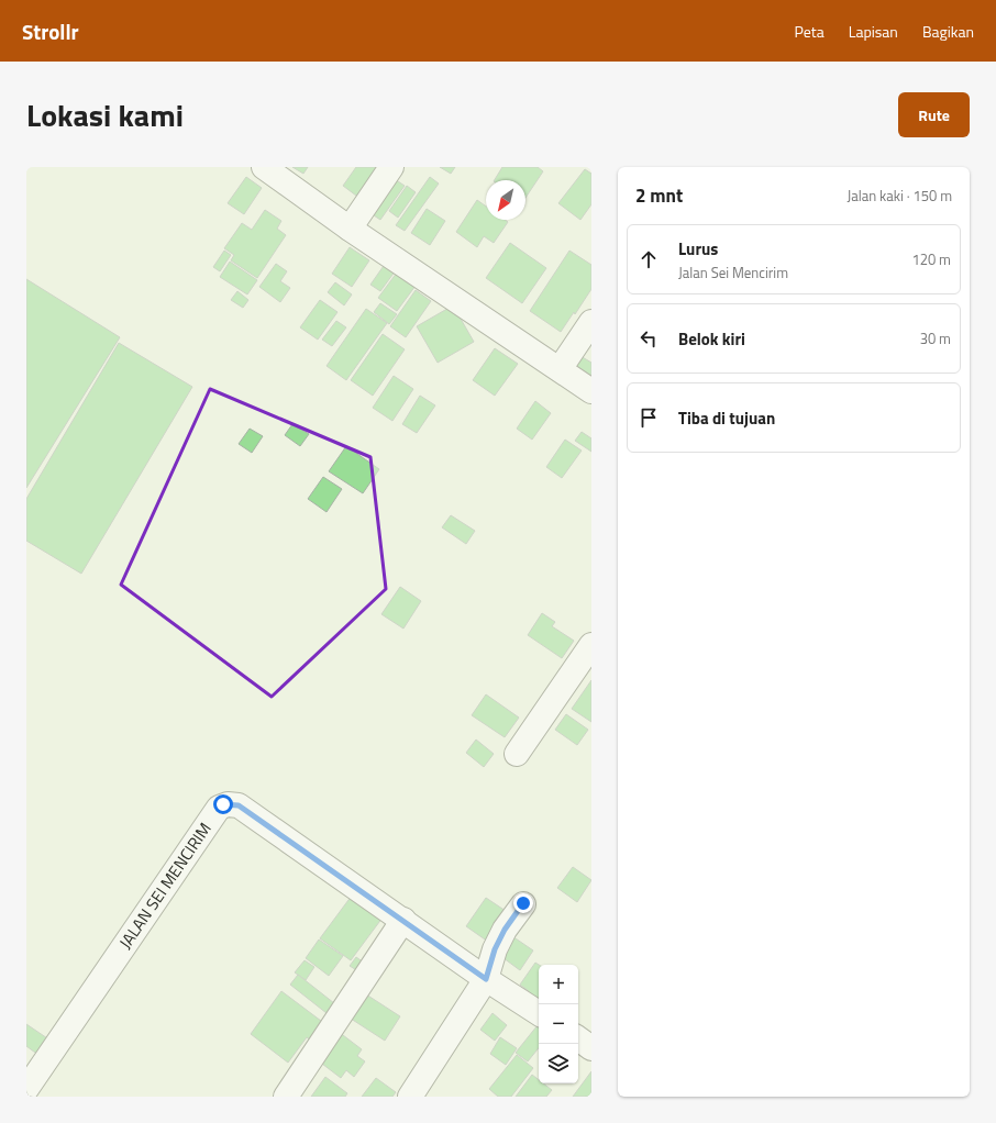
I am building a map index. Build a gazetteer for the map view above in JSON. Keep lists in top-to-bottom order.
{
  "streets": {
    "street": ["JALAN SEI MENCIRIM"]
  },
  "north": "bottom left",
  "page": {
    "header": "Strollr",
    "nav": ["Peta", "Lapisan", "Bagikan"],
    "title": "Lokasi kami",
    "buttons": "Rute",
    "heading": ["2 mnt", "Jalan kaki · 150 m"],
    "list": [
      ["Lurus", "Jalan Sei Mencirim", "120 m"],
      ["Belok kiri", "30 m"],
      "Tiba di tujuan"
    ],
    "map_buttons": ["+", "−"]
  }
}
